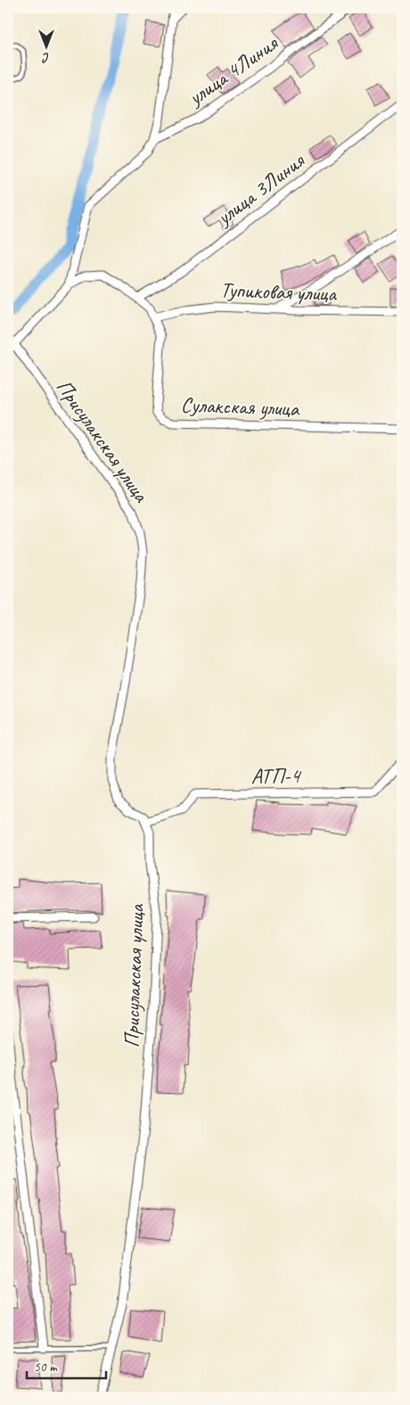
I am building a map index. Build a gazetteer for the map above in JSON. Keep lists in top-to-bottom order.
{
  "streets": {
    "street": [
      "улица 4Линия",
      "улица 3Линия",
      "Тупиковая улица",
      "Сулакская улица",
      "Присулакская улица",
      "АТП-4"
    ]
  },
  "crossings": [
    ["улица 3Линия", "Сулакская улица"],
    ["Тупиковая улица", "Сулакская улица"],
    ["Сулакская улица", "Присулакская улица"],
    ["Присулакская улица", "АТП-4"]
  ],
  "scale_bar": "50 m",
  "north": "bottom"
}
